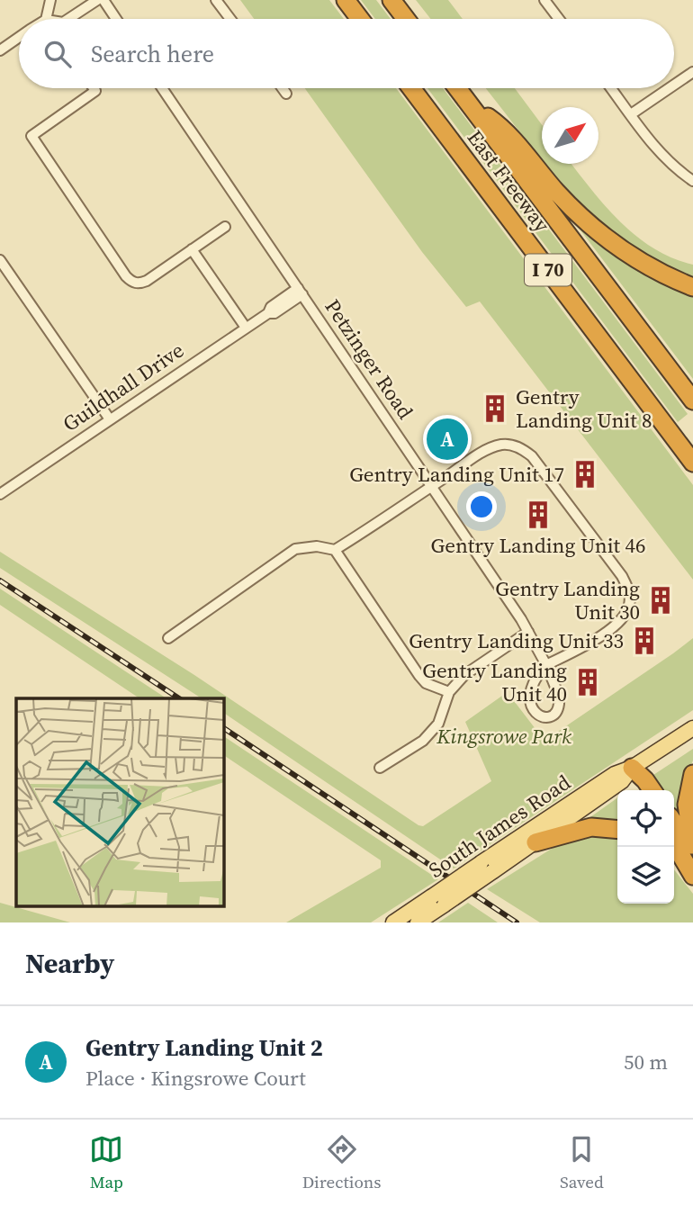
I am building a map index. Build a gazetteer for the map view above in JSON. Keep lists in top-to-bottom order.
{
  "streets": {
    "highway": ["East Freeway", "I 70"],
    "main road": ["South James Road"],
    "street": ["Petzinger Road", "Guildhall Drive"]
  },
  "crossings": [
    ["Petzinger Road", "Guildhall Drive"]
  ],
  "parks": ["Kingsrowe Park"],
  "places": {
    "building": [
      "Gentry Landing Unit 8",
      "Gentry Landing Unit 17",
      "Gentry Landing Unit 46",
      "Gentry Landing Unit 30",
      "Gentry Landing Unit 33",
      "Gentry Landing Unit 40"
    ]
  },
  "north": "top right",
  "page": {
    "search": "Search here",
    "pins": "A",
    "heading": "Nearby",
    "list": [
      {
        "mark": "A",
        "name": "Gentry Landing Unit 2",
        "note": "Place · Kingsrowe Court",
        "value": "50 m"
      }
    ],
    "nav": ["Map", "Directions", "Saved"]
  }
}
